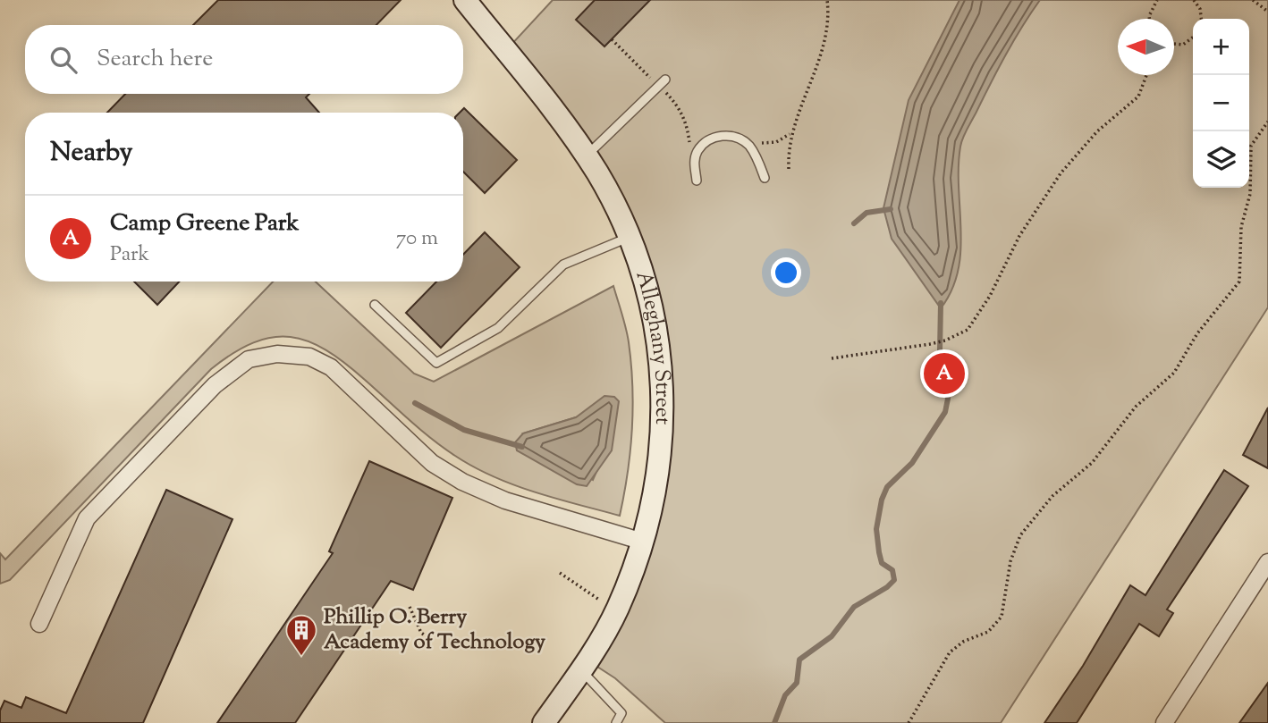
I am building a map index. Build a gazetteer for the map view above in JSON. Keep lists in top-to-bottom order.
{
  "streets": {
    "street": ["Alleghany Street"]
  },
  "places": {
    "building": ["Phillip O. Berry Academy of Technology"]
  },
  "north": "left",
  "page": {
    "map_buttons": ["+", "−"],
    "search": "Search here",
    "heading": "Nearby",
    "list": [
      {
        "mark": "A",
        "name": "Camp Greene Park",
        "note": "Park",
        "value": "70 m"
      }
    ],
    "pins": "A"
  }
}
